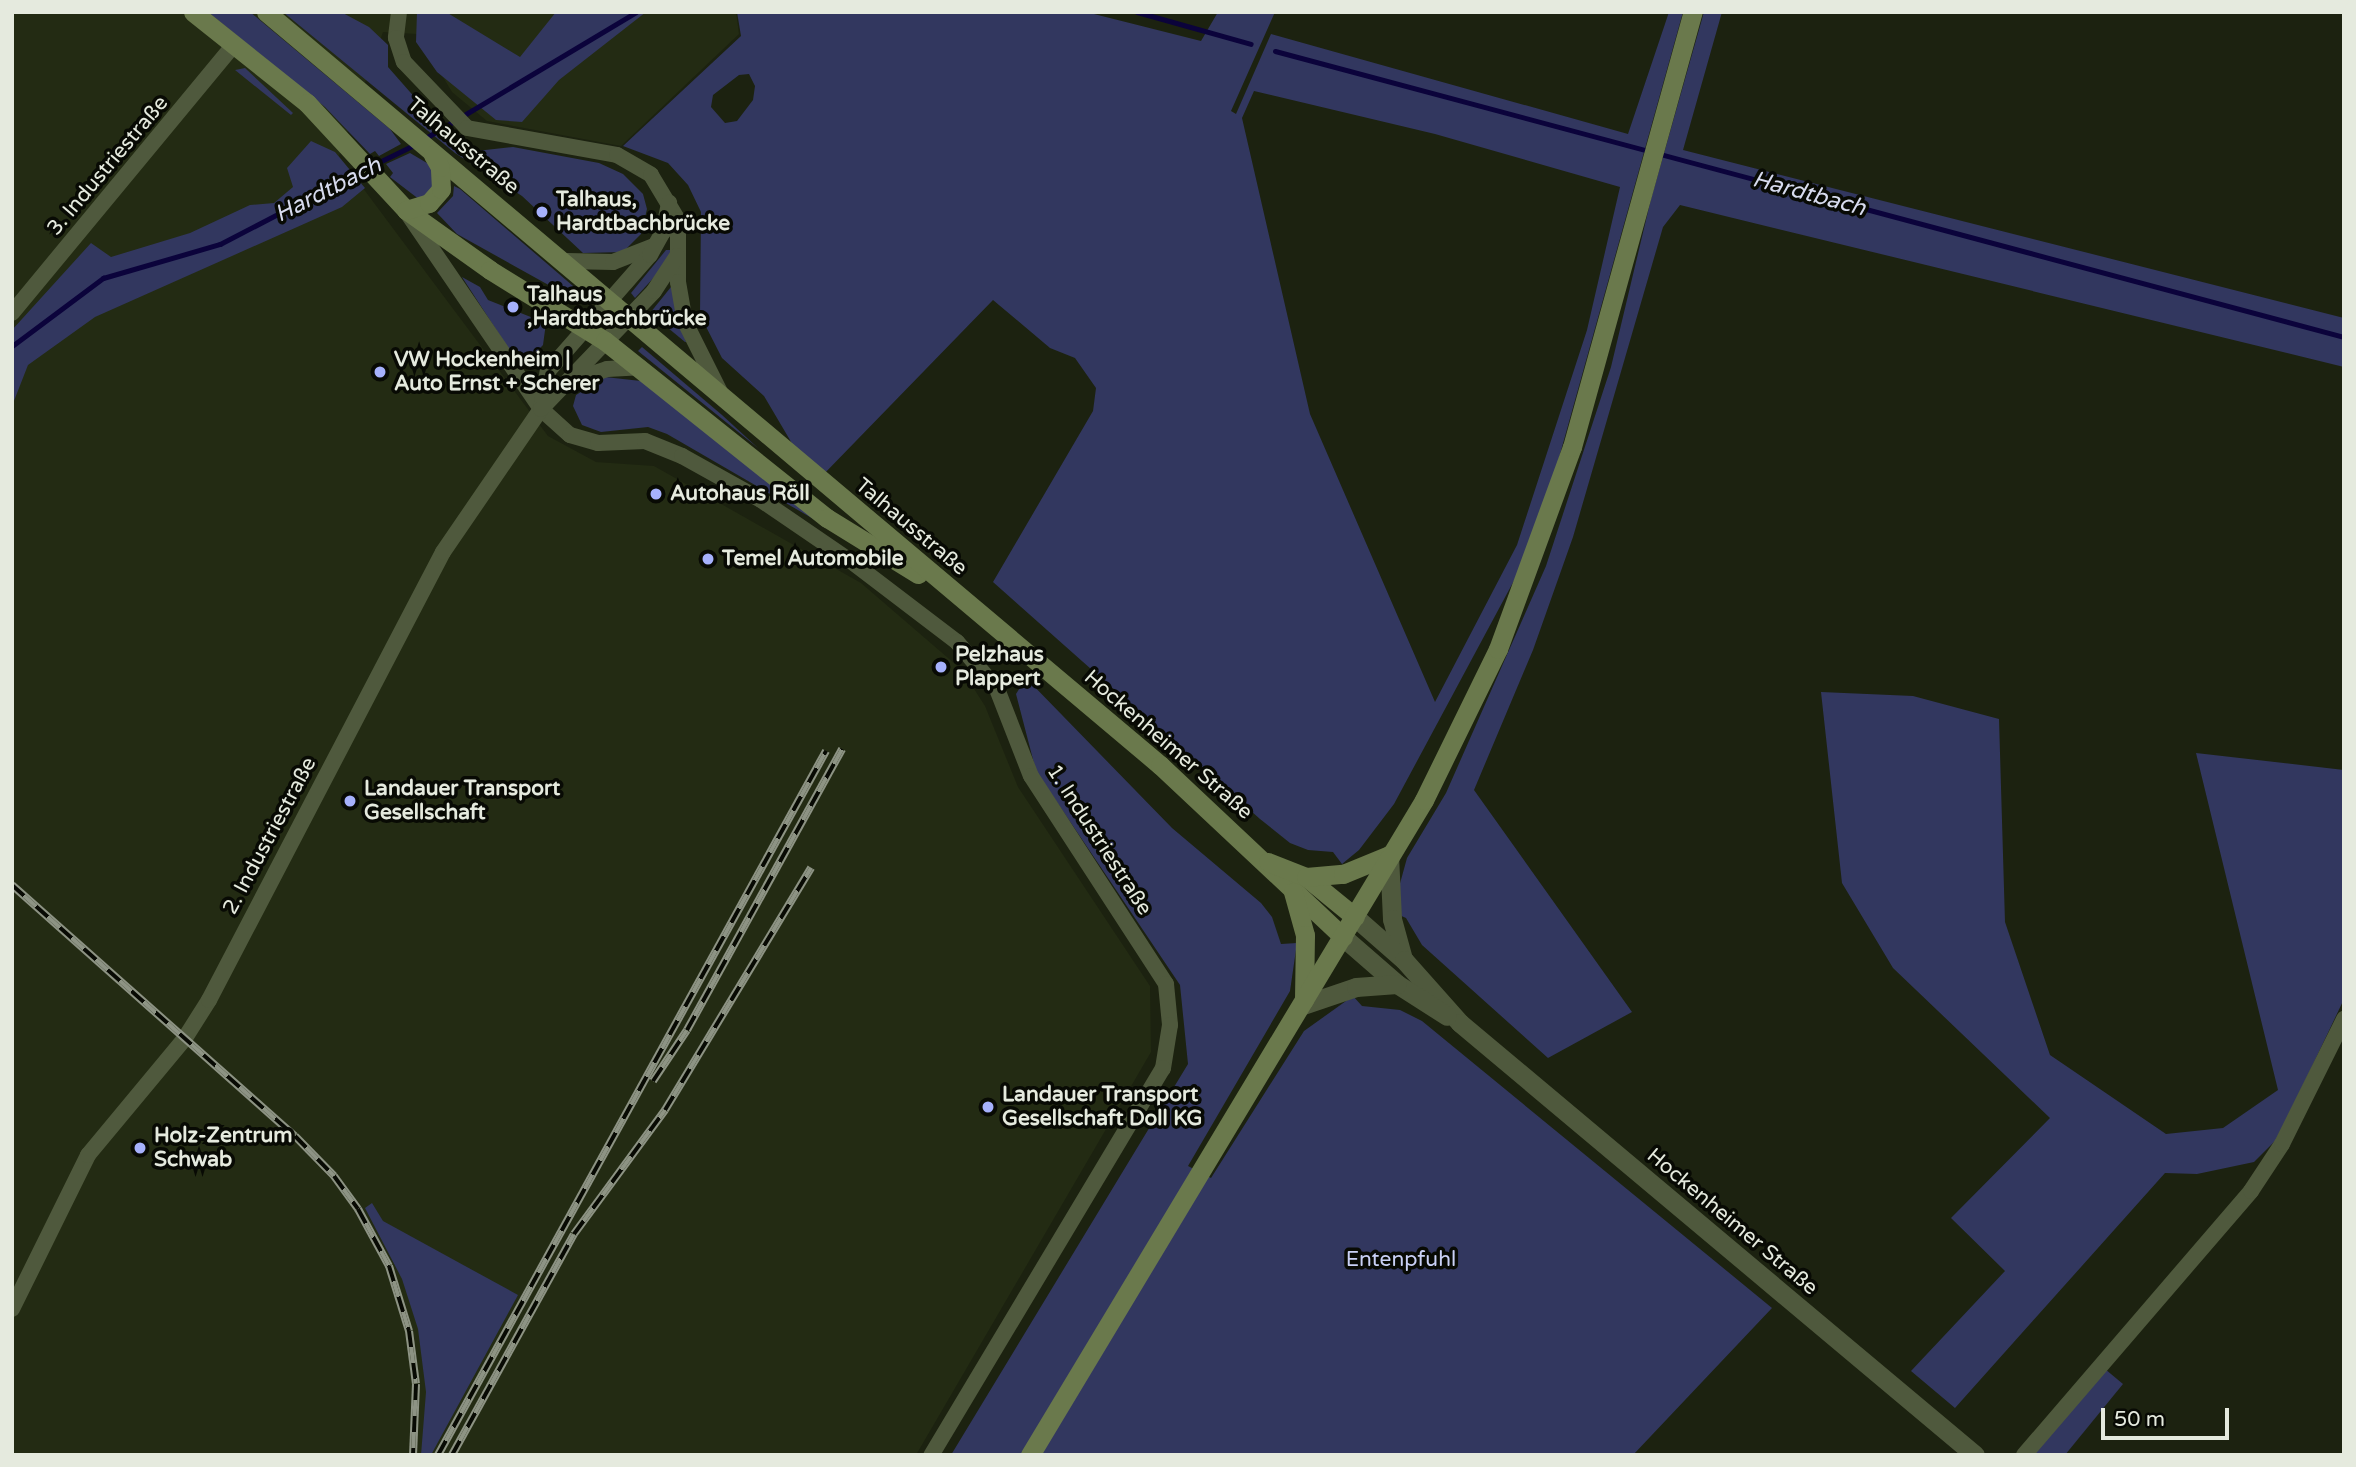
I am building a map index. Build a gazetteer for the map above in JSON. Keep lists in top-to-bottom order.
{
  "streets": {
    "main road": ["Talhausstraße", "Hockenheimer Straße"],
    "street": ["3. Industriestraße", "2. Industriestraße", "1. Industriestraße"]
  },
  "crossings": [
    ["Talhausstraße", "3. Industriestraße"],
    ["Talhausstraße", "Hockenheimer Straße"],
    ["Talhausstraße", "2. Industriestraße"],
    ["Talhausstraße", "1. Industriestraße"],
    ["2. Industriestraße", "1. Industriestraße"]
  ],
  "water": ["Hardtbach"],
  "parks": ["Entenpfuhl"],
  "places": [
    "Talhaus, Hardtbachbrücke",
    "Talhaus ,Hardtbachbrücke",
    "VW Hockenheim | Auto Ernst + Scherer",
    "Autohaus Röll",
    "Temel Automobile",
    "Pelzhaus Plappert",
    "Landauer Transport Gesellschaft",
    "Landauer Transport Gesellschaft Doll KG",
    "Holz-Zentrum Schwab"
  ],
  "scale_bar": "50 m"
}
